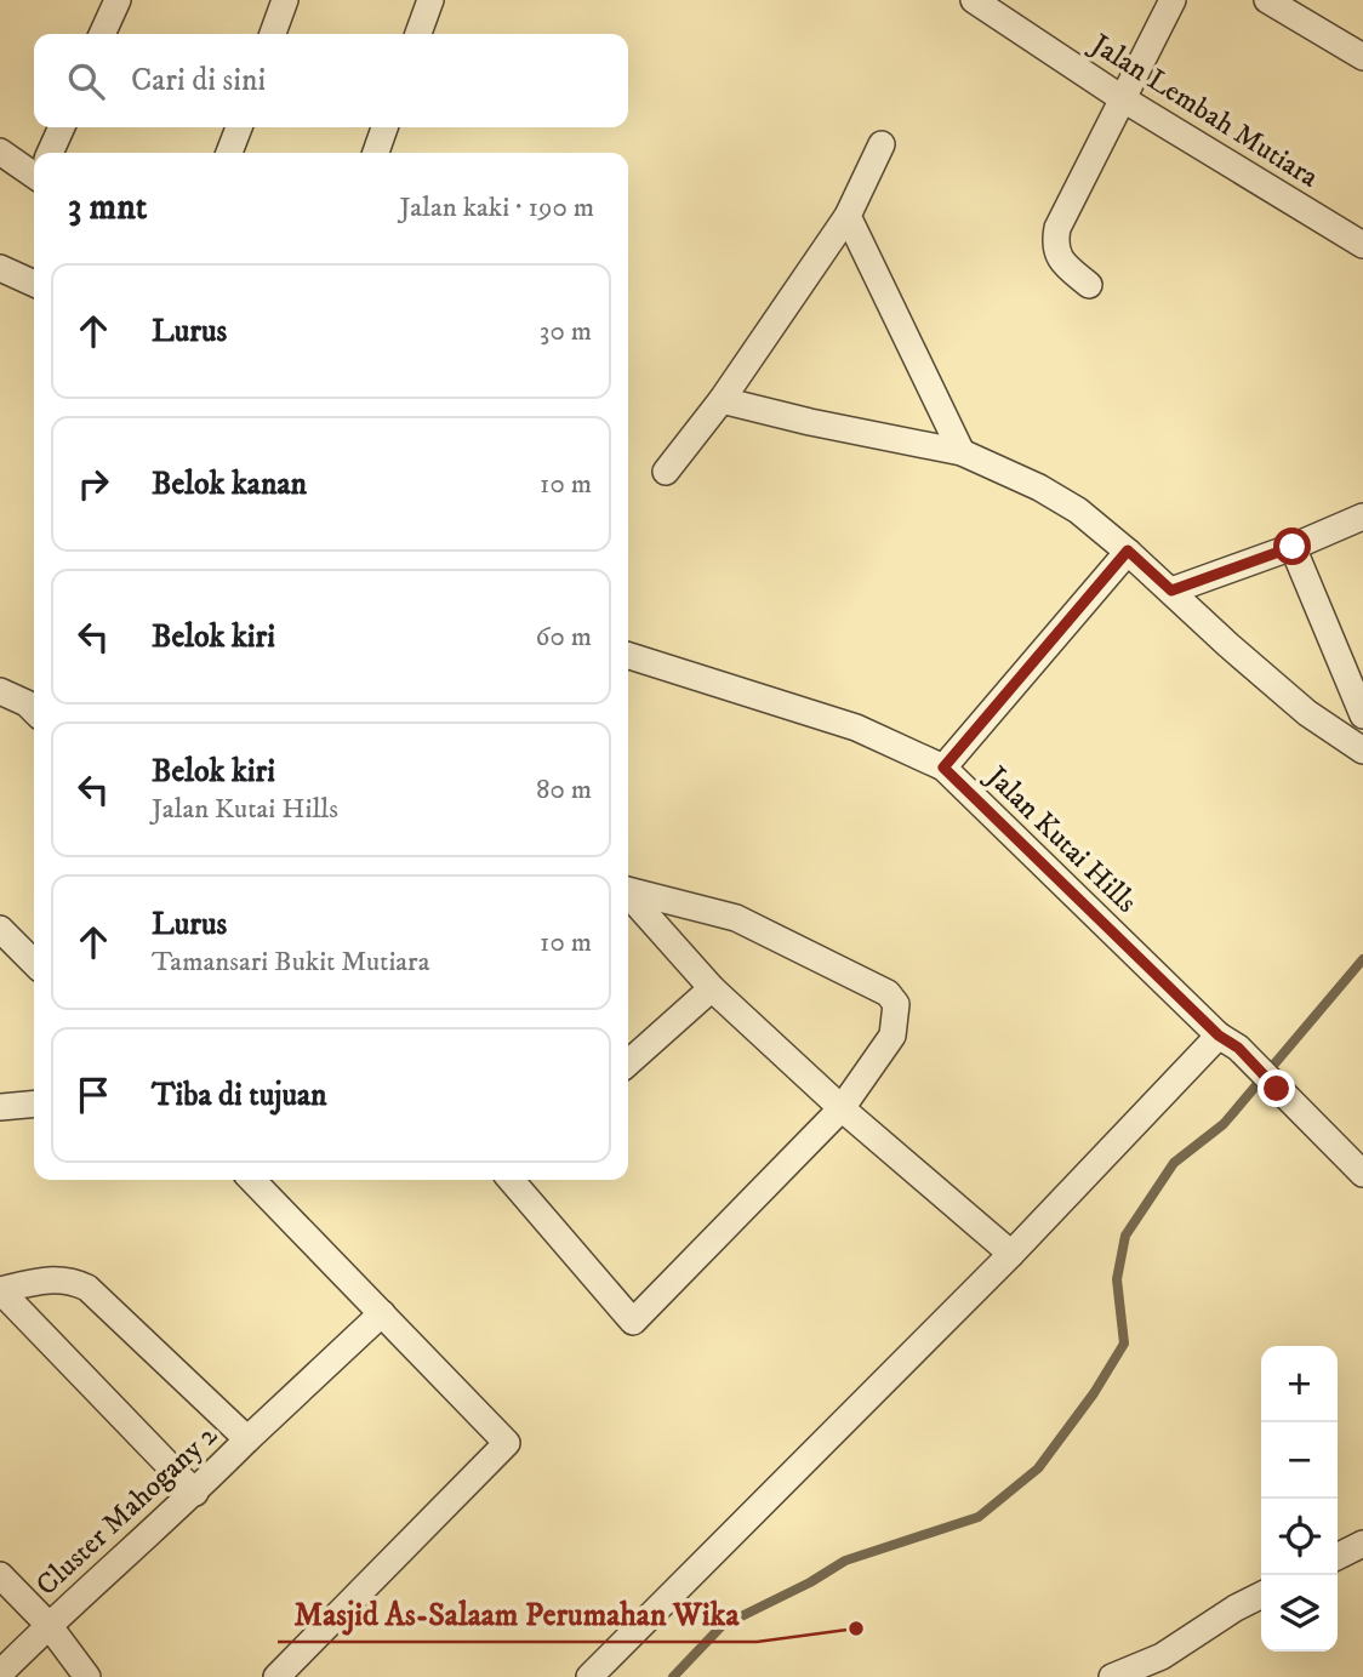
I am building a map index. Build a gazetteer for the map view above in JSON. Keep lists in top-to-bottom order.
{
  "streets": {
    "street": ["Jalan Lembah Mutiara", "Jalan Kutai Hills", "Cluster Mahogany 2"]
  },
  "places": ["Masjid As-Salaam Perumahan Wika"],
  "page": {
    "search": "Cari di sini",
    "heading": ["3 mnt", "Jalan kaki · 190 m"],
    "list": [
      ["Lurus", "30 m"],
      ["Belok kanan", "10 m"],
      ["Belok kiri", "60 m"],
      ["Belok kiri", "Jalan Kutai Hills", "80 m"],
      ["Lurus", "Tamansari Bukit Mutiara", "10 m"],
      "Tiba di tujuan"
    ],
    "map_buttons": ["+", "−"]
  }
}
